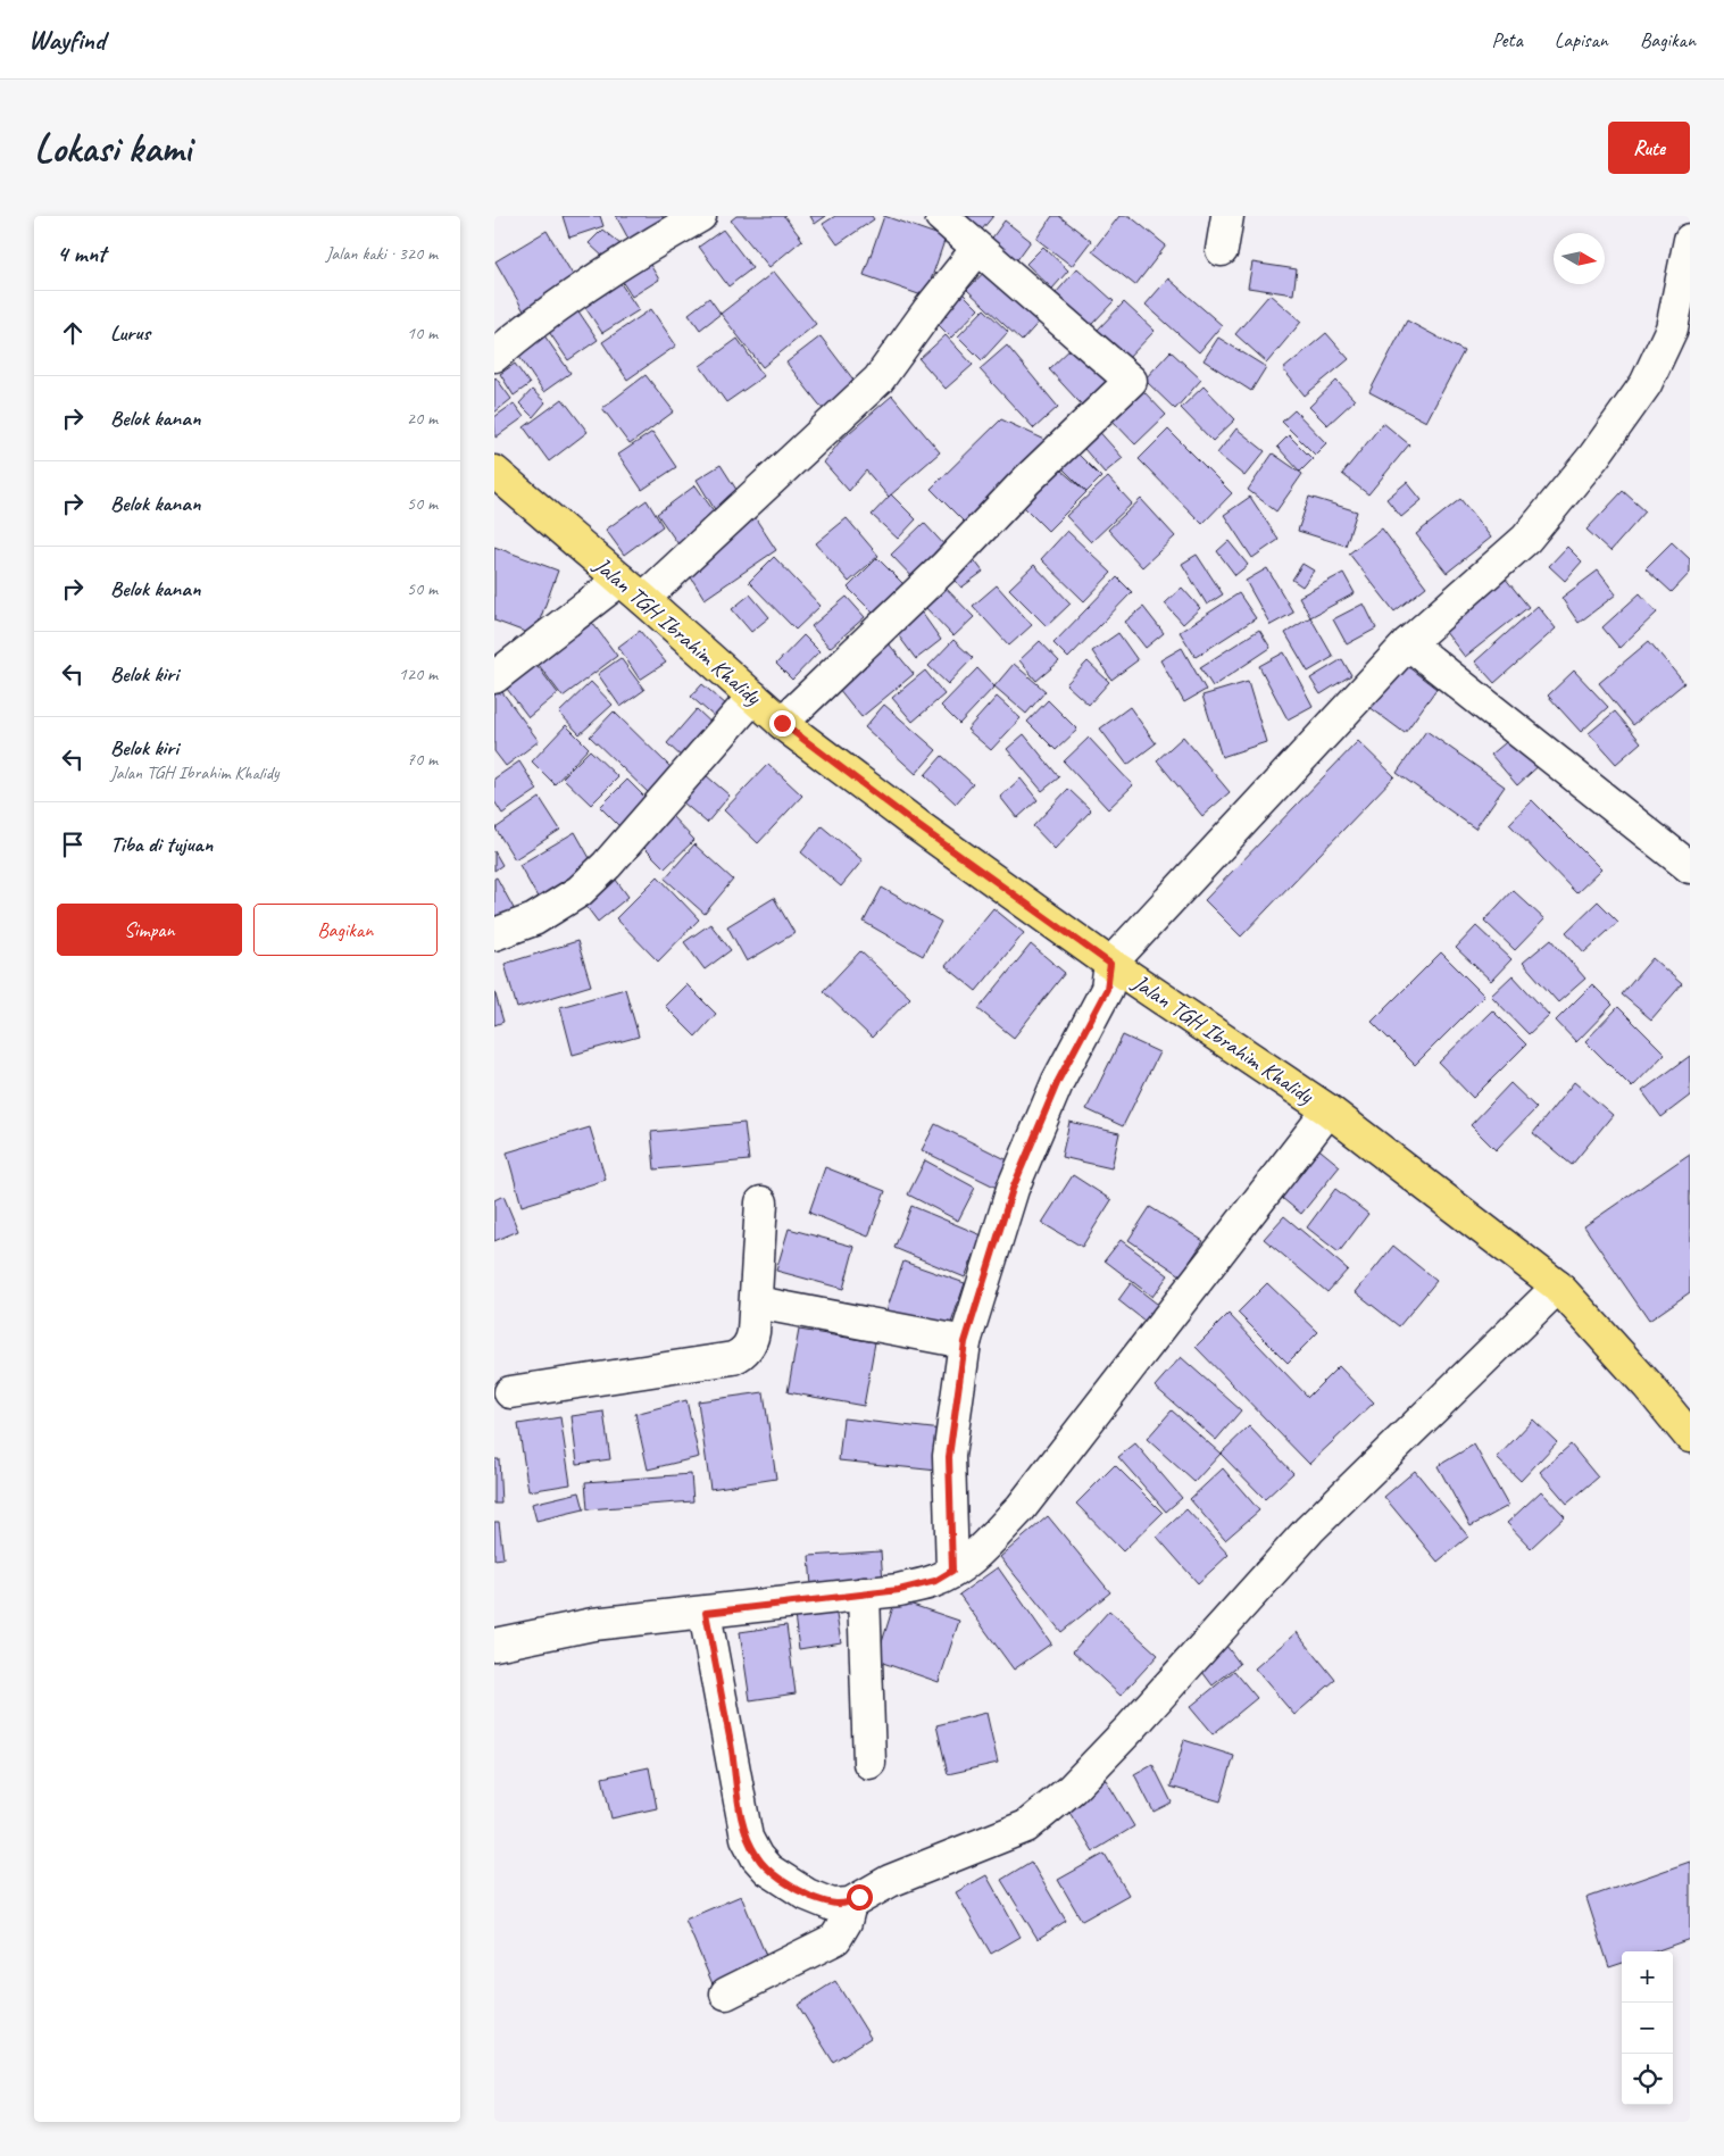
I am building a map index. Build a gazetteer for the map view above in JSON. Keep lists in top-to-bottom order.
{
  "streets": {
    "main road": ["Jalan TGH Ibrahim Khalidy"]
  },
  "north": "right",
  "page": {
    "header": "Wayfind",
    "nav": ["Peta", "Lapisan", "Bagikan"],
    "buttons": [
      "Rute",
      ["Simpan", "Bagikan"]
    ],
    "title": "Lokasi kami",
    "heading": ["4 mnt", "Jalan kaki · 320 m"],
    "list": [
      ["Lurus", "10 m"],
      ["Belok kanan", "20 m"],
      ["Belok kanan", "50 m"],
      ["Belok kanan", "50 m"],
      ["Belok kiri", "120 m"],
      ["Belok kiri", "Jalan TGH Ibrahim Khalidy", "70 m"],
      "Tiba di tujuan"
    ],
    "map_buttons": ["+", "−"]
  }
}
